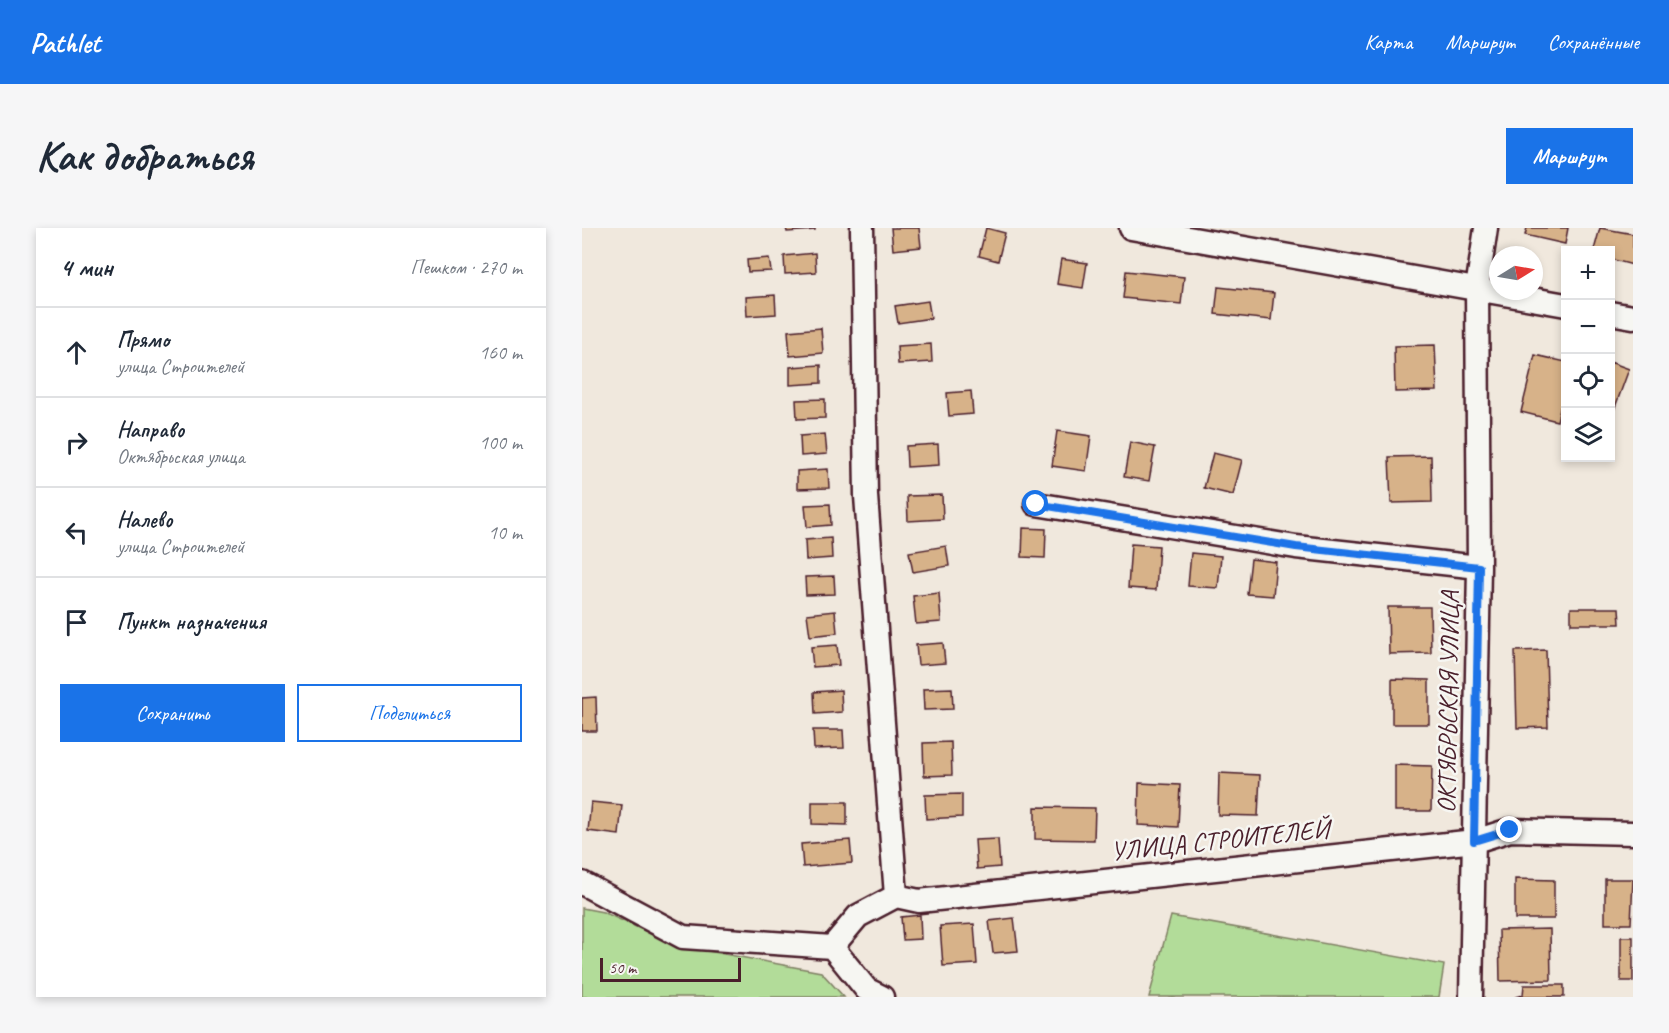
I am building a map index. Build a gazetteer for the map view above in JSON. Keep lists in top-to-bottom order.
{
  "streets": {
    "street": ["ОКТЯБРЬСКАЯ УЛИЦА", "УЛИЦА СТРОИТЕЛЕЙ"]
  },
  "crossings": [
    ["ОКТЯБРЬСКАЯ УЛИЦА", "УЛИЦА СТРОИТЕЛЕЙ"]
  ],
  "scale_bar": "50 m",
  "north": "right",
  "page": {
    "header": "Pathlet",
    "nav": ["Карта", "Маршрут", "Сохранённые"],
    "buttons": [
      "Маршрут",
      ["Сохранить", "Поделиться"]
    ],
    "title": "Как добраться",
    "heading": ["4 мин", "Пешком · 270 m"],
    "map_buttons": ["+", "−"],
    "list": [
      ["Прямо", "улица Строителей", "160 m"],
      ["Направо", "Октябрьская улица", "100 m"],
      ["Налево", "улица Строителей", "10 m"],
      "Пункт назначения"
    ],
    "scale": "50 m"
  }
}
